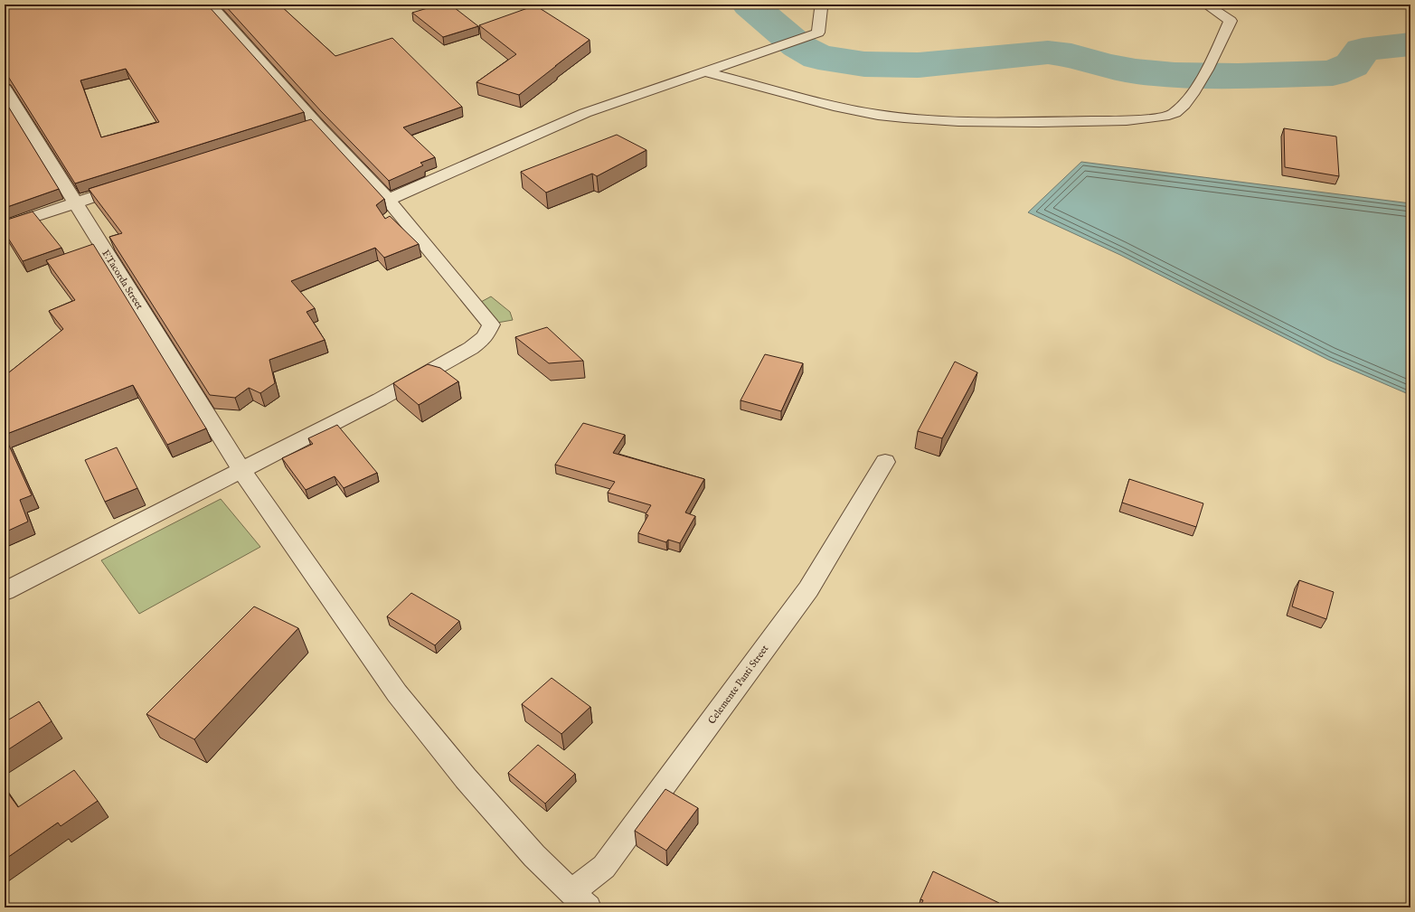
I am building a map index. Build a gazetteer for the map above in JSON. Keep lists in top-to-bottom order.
{
  "streets": {
    "street": ["F.Tacorda Street", "Celemente Panti Street"]
  },
  "crossings": [
    ["F.Tacorda Street", "Celemente Panti Street"]
  ]
}
